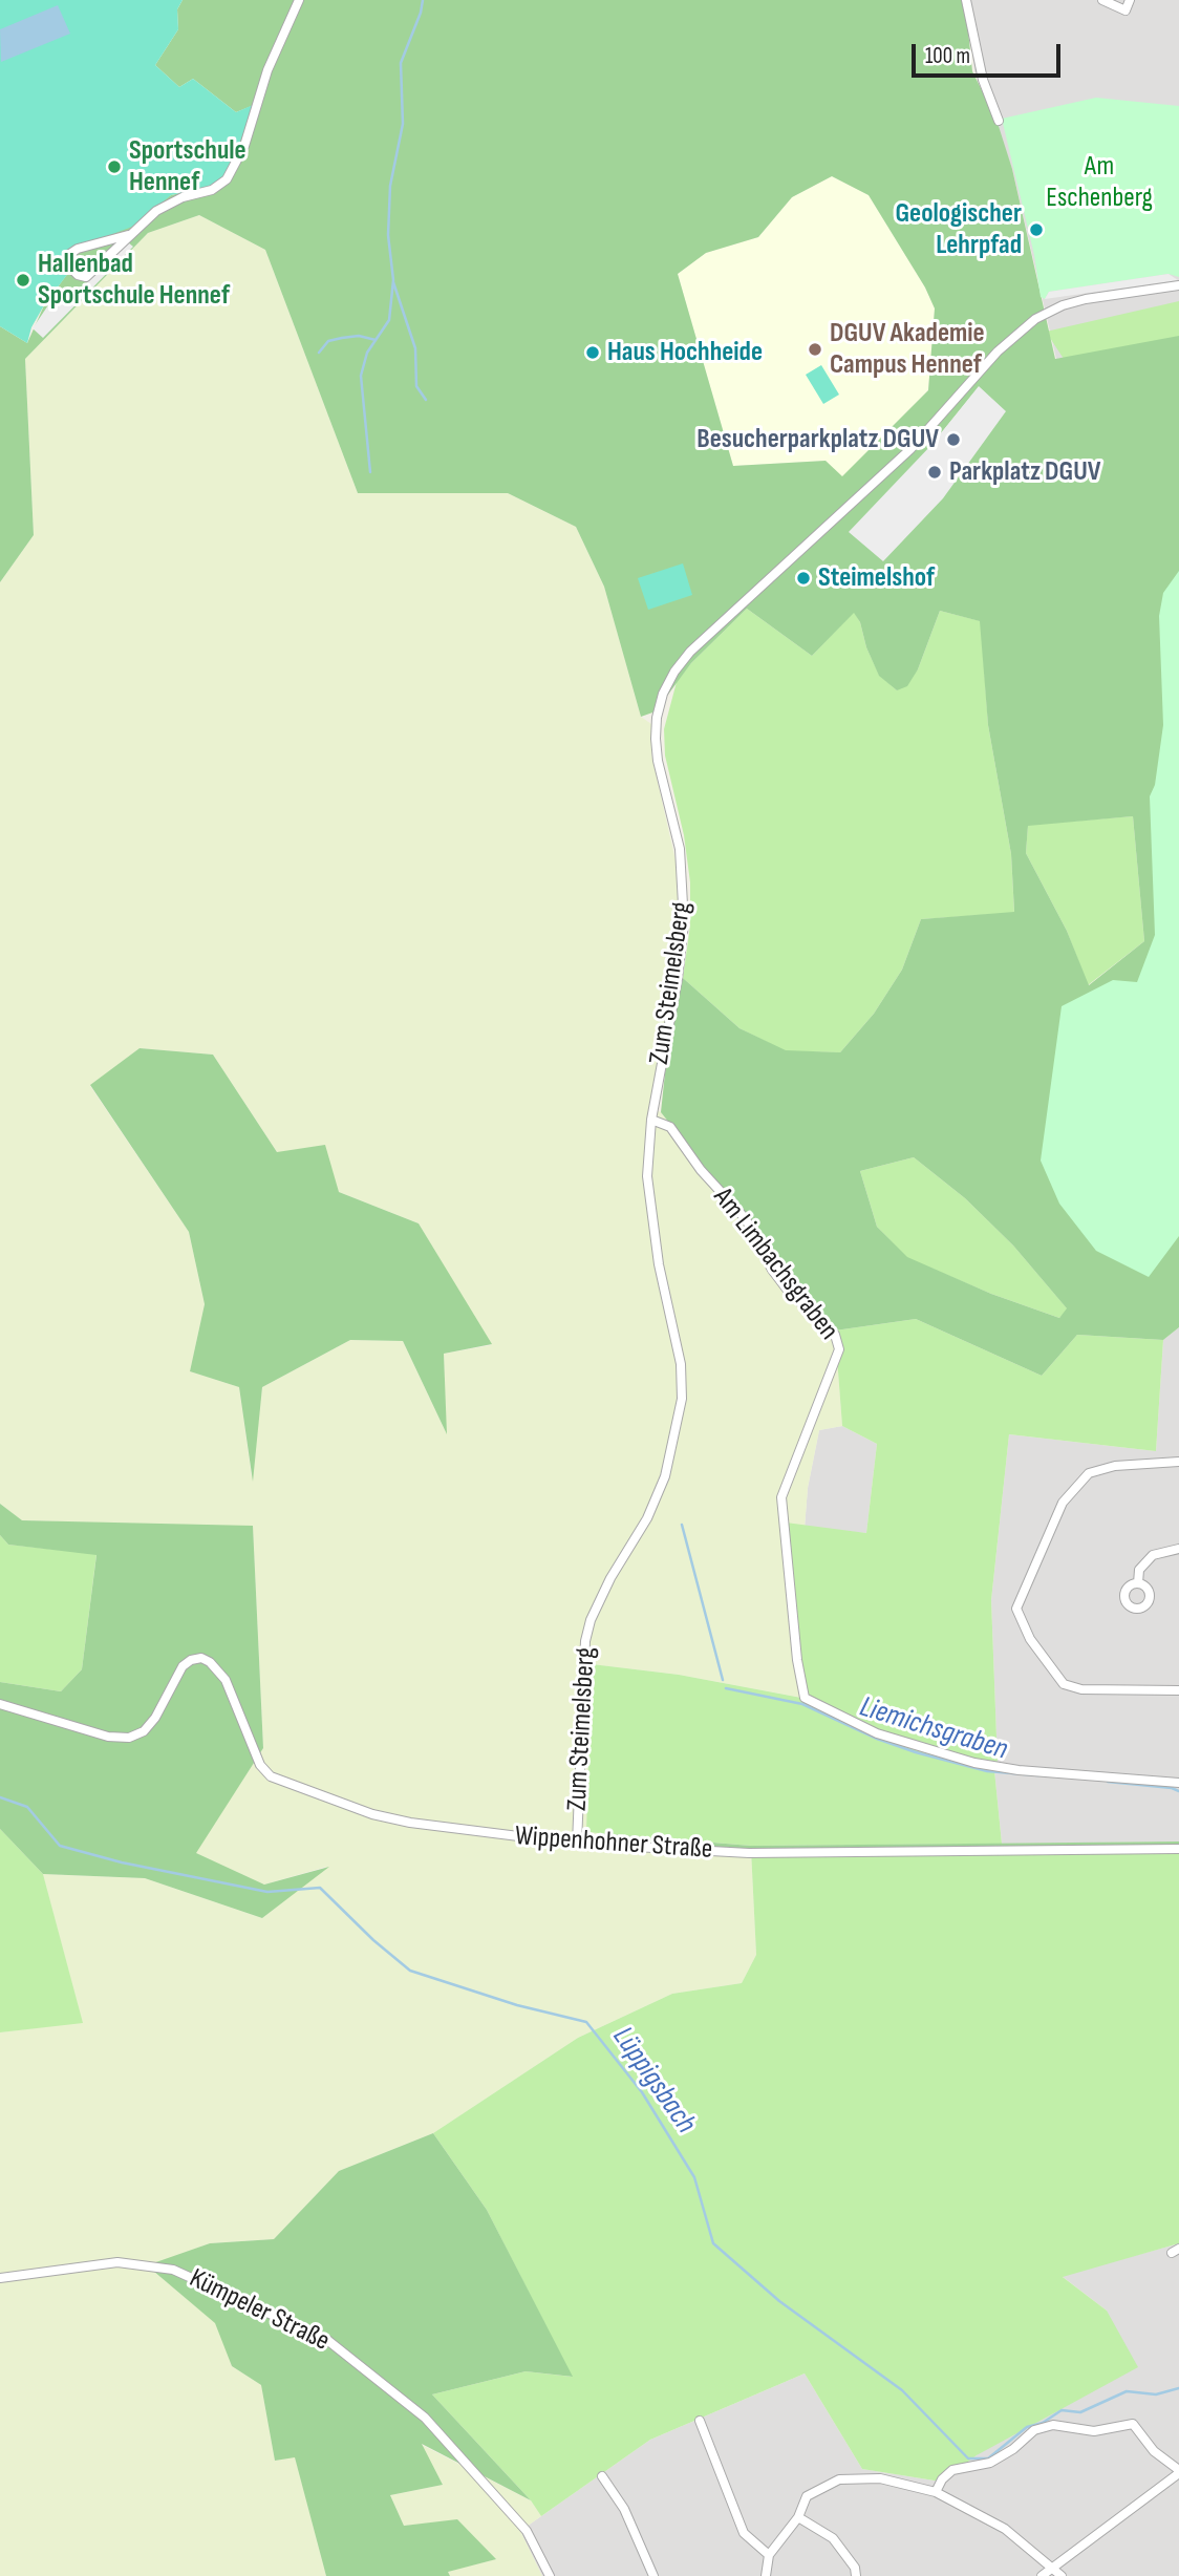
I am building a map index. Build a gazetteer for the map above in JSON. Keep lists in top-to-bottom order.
{
  "streets": {
    "street": [
      "Zum Steimelsberg",
      "Am Limbachsgraben",
      "Wippenhohner Straße",
      "Kümpeler Straße"
    ]
  },
  "crossings": [
    ["Zum Steimelsberg", "Am Limbachsgraben"],
    ["Zum Steimelsberg", "Wippenhohner Straße"]
  ],
  "water": ["Liemichsgraben", "Lüppigsbach"],
  "parks": ["Am Eschenberg"],
  "places": [
    "Sportschule Hennef",
    "Geologischer Lehrpfad",
    "Hallenbad Sportschule Hennef",
    "DGUV Akademie Campus Hennef",
    "Haus Hochheide",
    "Besucherparkplatz DGUV",
    "Parkplatz DGUV",
    "Steimelshof"
  ],
  "scale_bar": "100 m"
}
